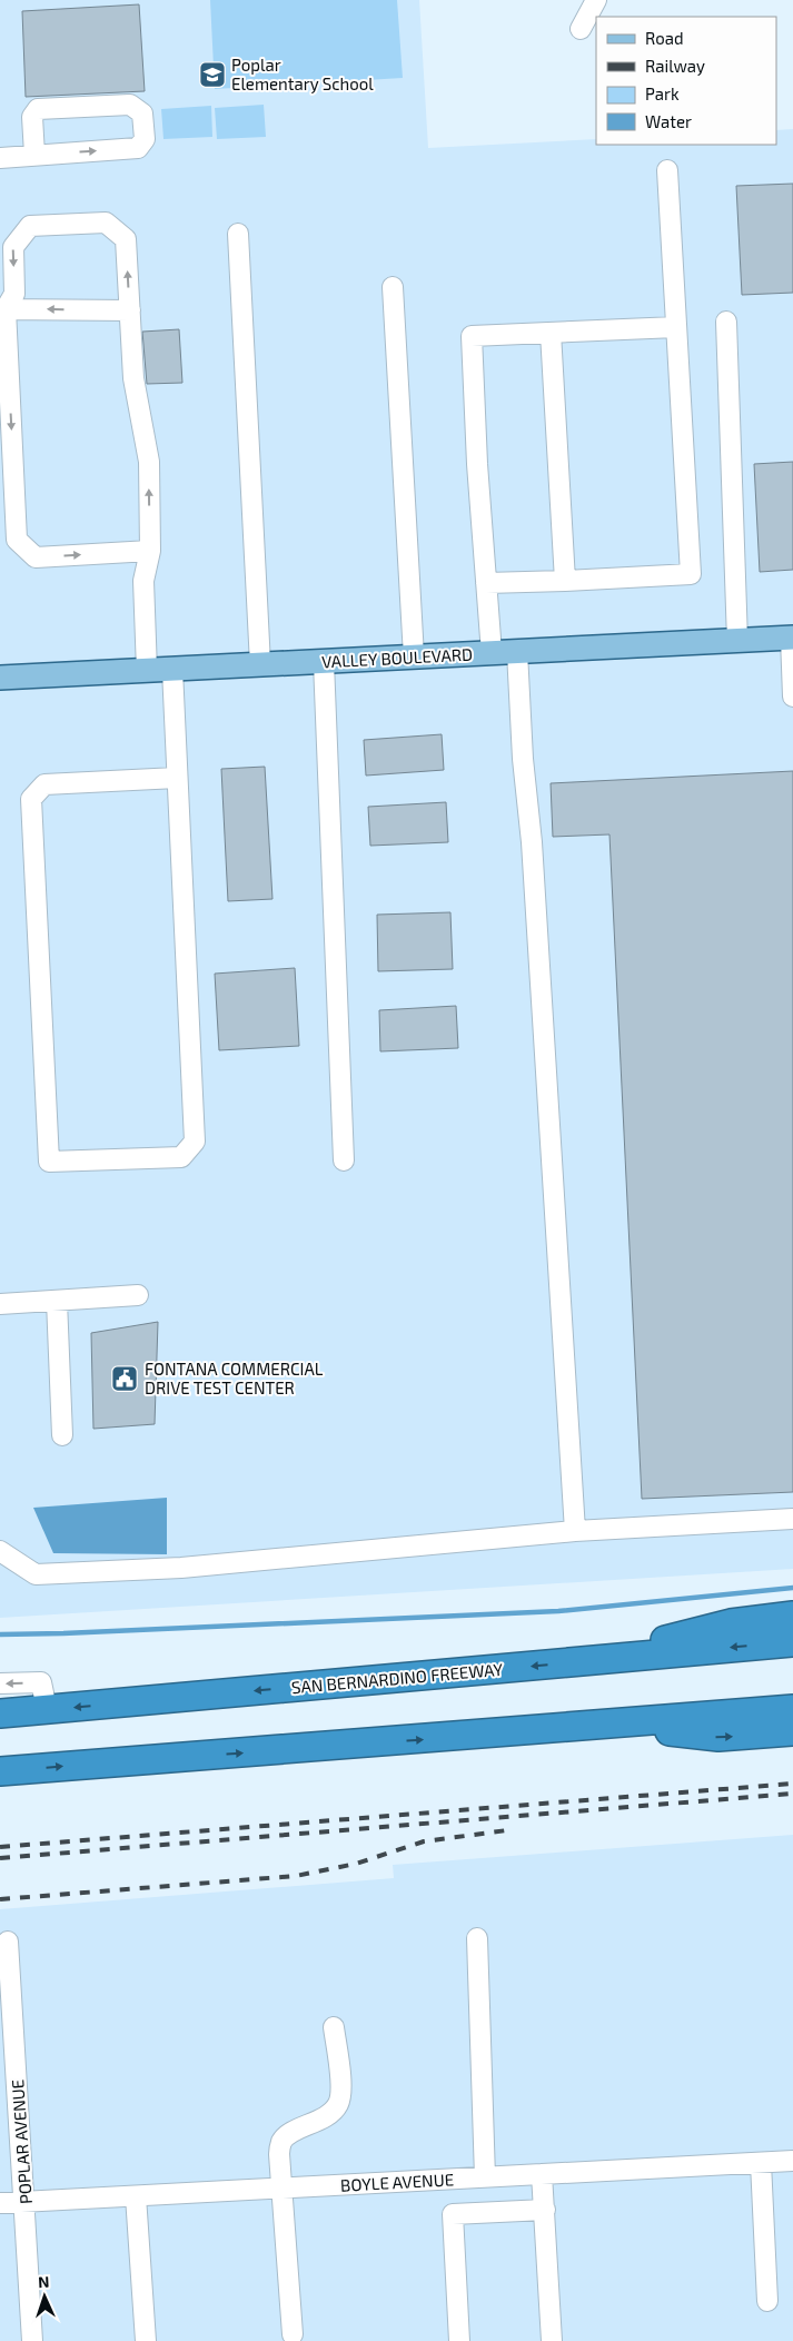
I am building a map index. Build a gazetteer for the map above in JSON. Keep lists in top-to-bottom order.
{
  "streets": {
    "highway": ["SAN BERNARDINO FREEWAY"],
    "main road": ["VALLEY BOULEVARD"],
    "street": ["POPLAR AVENUE", "BOYLE AVENUE"]
  },
  "crossings": [
    ["POPLAR AVENUE", "BOYLE AVENUE"]
  ],
  "places": {
    "school or university": ["Poplar Elementary School"],
    "public building": ["FONTANA COMMERCIAL DRIVE TEST CENTER"]
  },
  "legend": [
    "Road",
    "Railway",
    "Park",
    "Water"
  ],
  "north": "top"
}
